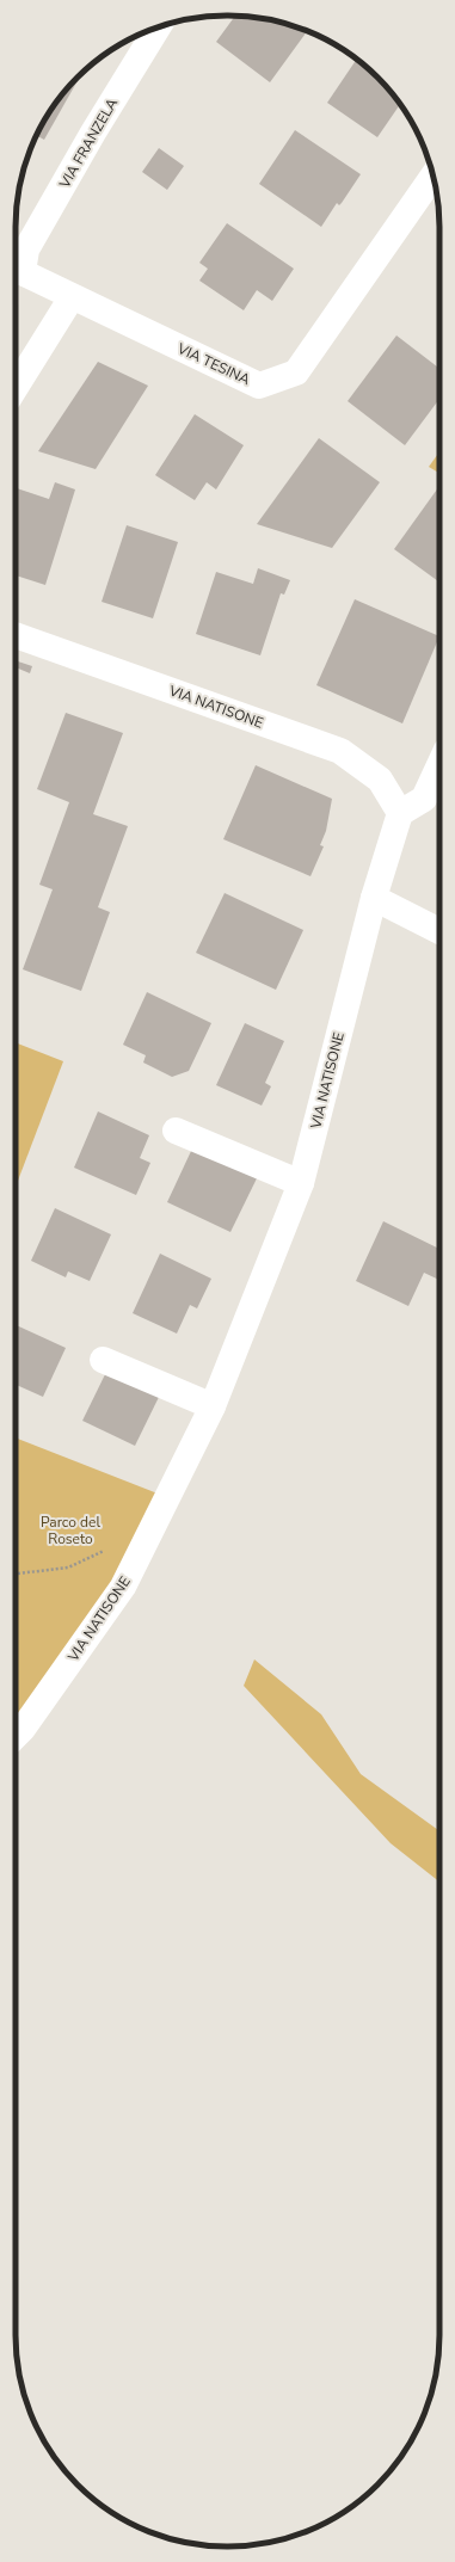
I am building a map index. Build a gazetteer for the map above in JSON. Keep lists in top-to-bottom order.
{
  "streets": {
    "street": ["VIA FRANZELA", "VIA TESINA", "VIA NATISONE"]
  },
  "crossings": [
    ["VIA FRANZELA", "VIA TESINA"]
  ],
  "parks": ["Parco del Roseto"]
}
